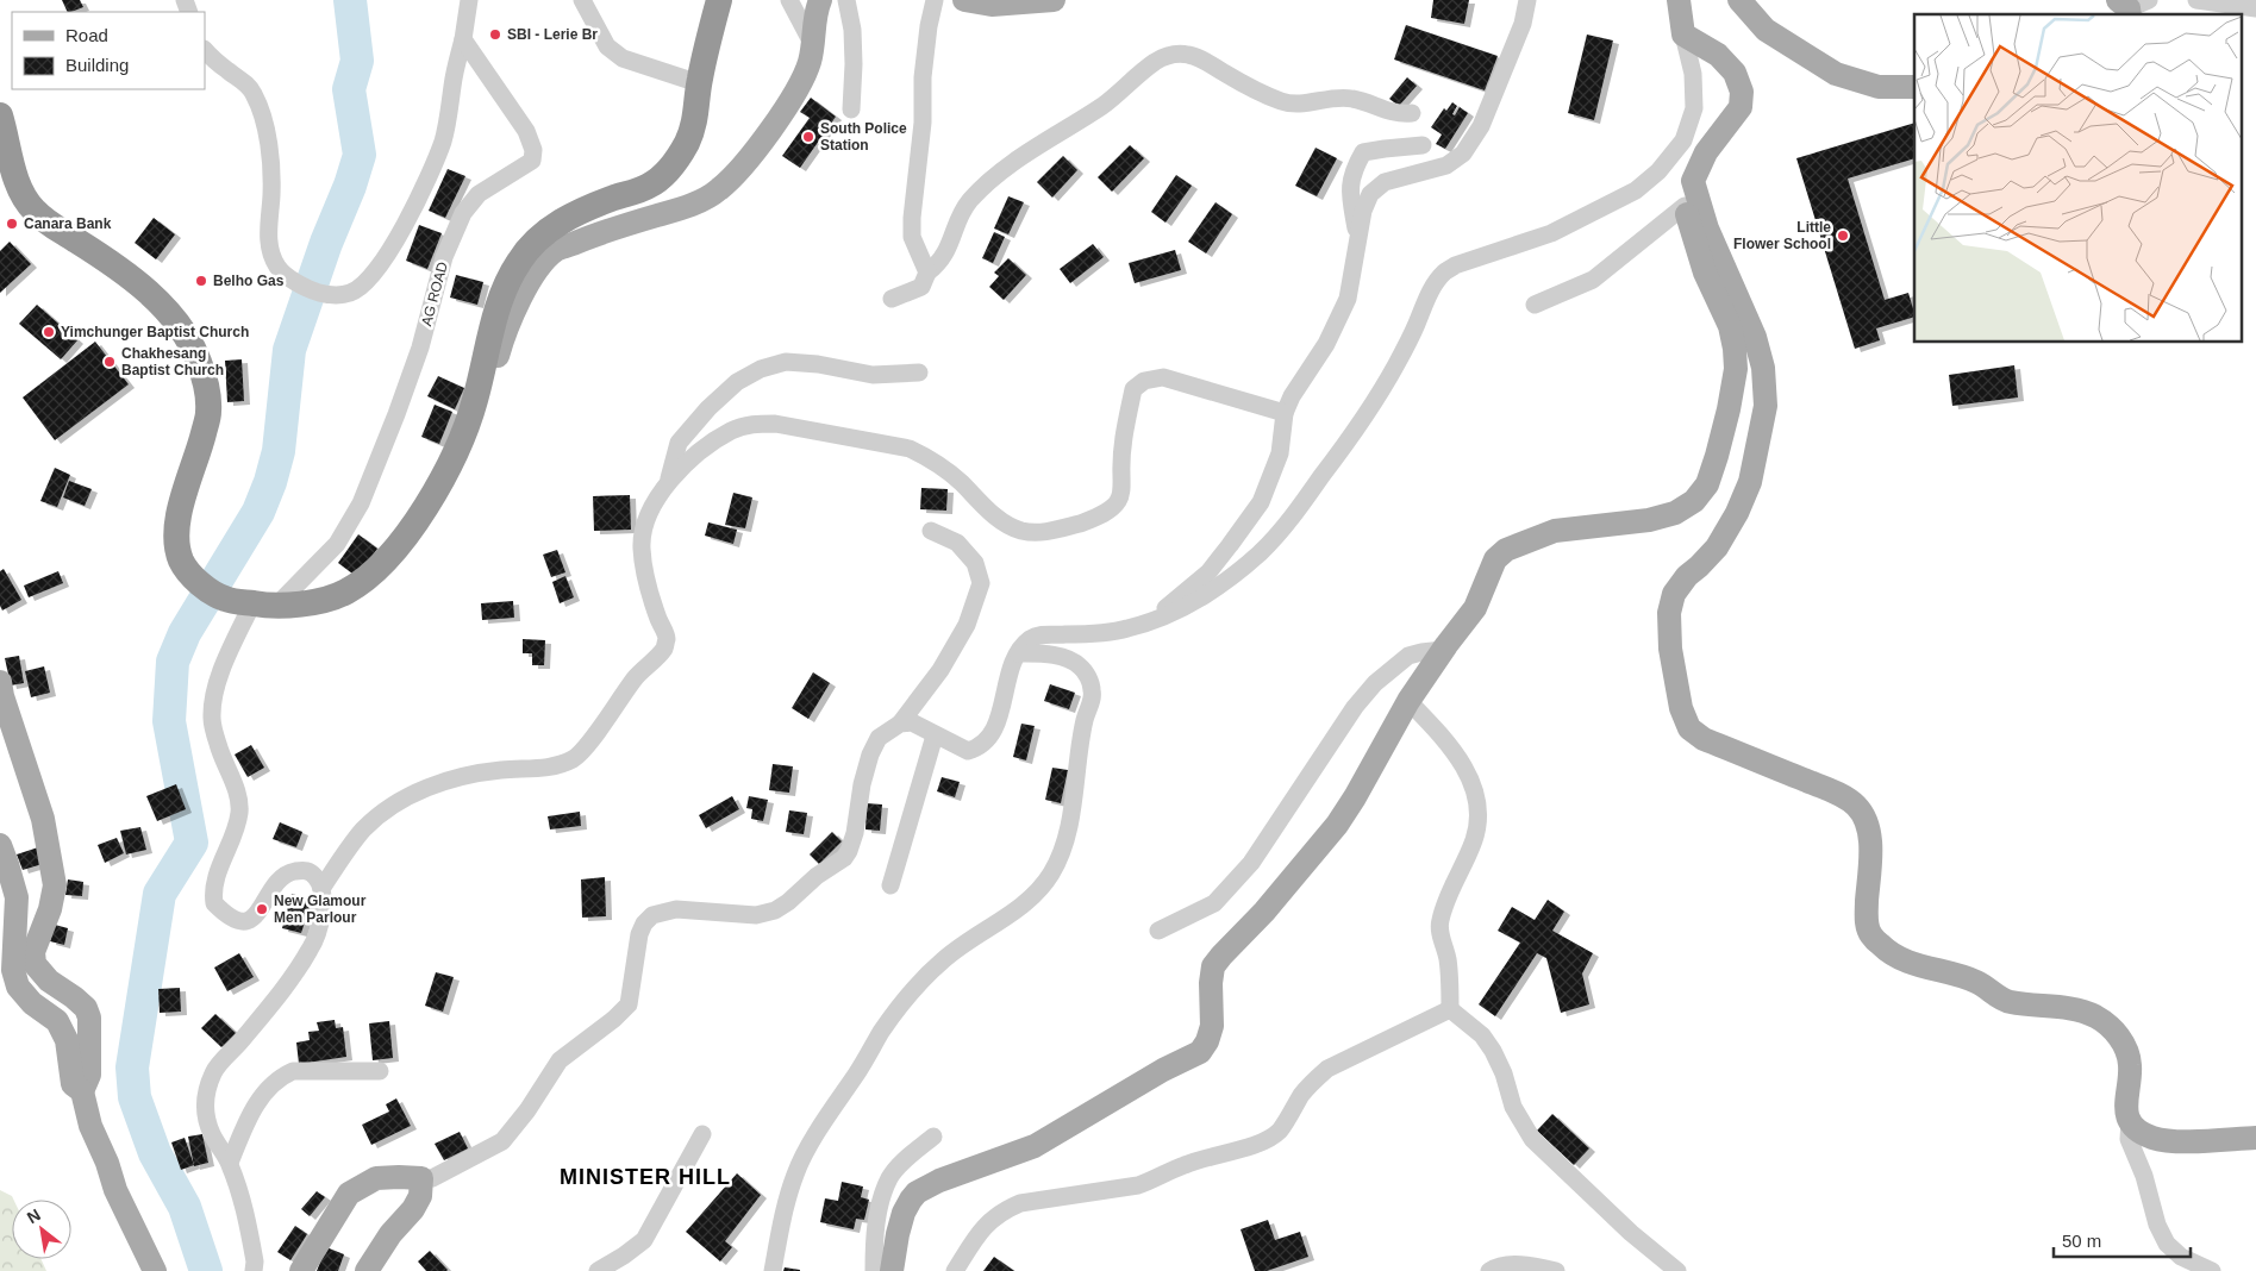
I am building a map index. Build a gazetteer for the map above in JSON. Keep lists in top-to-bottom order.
{
  "streets": {
    "street": ["AG ROAD"]
  },
  "districts": ["MINISTER HILL"],
  "places": [
    "SBI - Lerie Br",
    "South Police Station",
    "Canara Bank",
    "Little Flower School",
    "Belho Gas",
    "Yimchunger Baptist Church",
    "Chakhesang Baptist Church",
    "New Glamour Men Parlour"
  ],
  "legend": ["Road", "Building"],
  "scale_bar": "50 m",
  "north": "top left"
}
